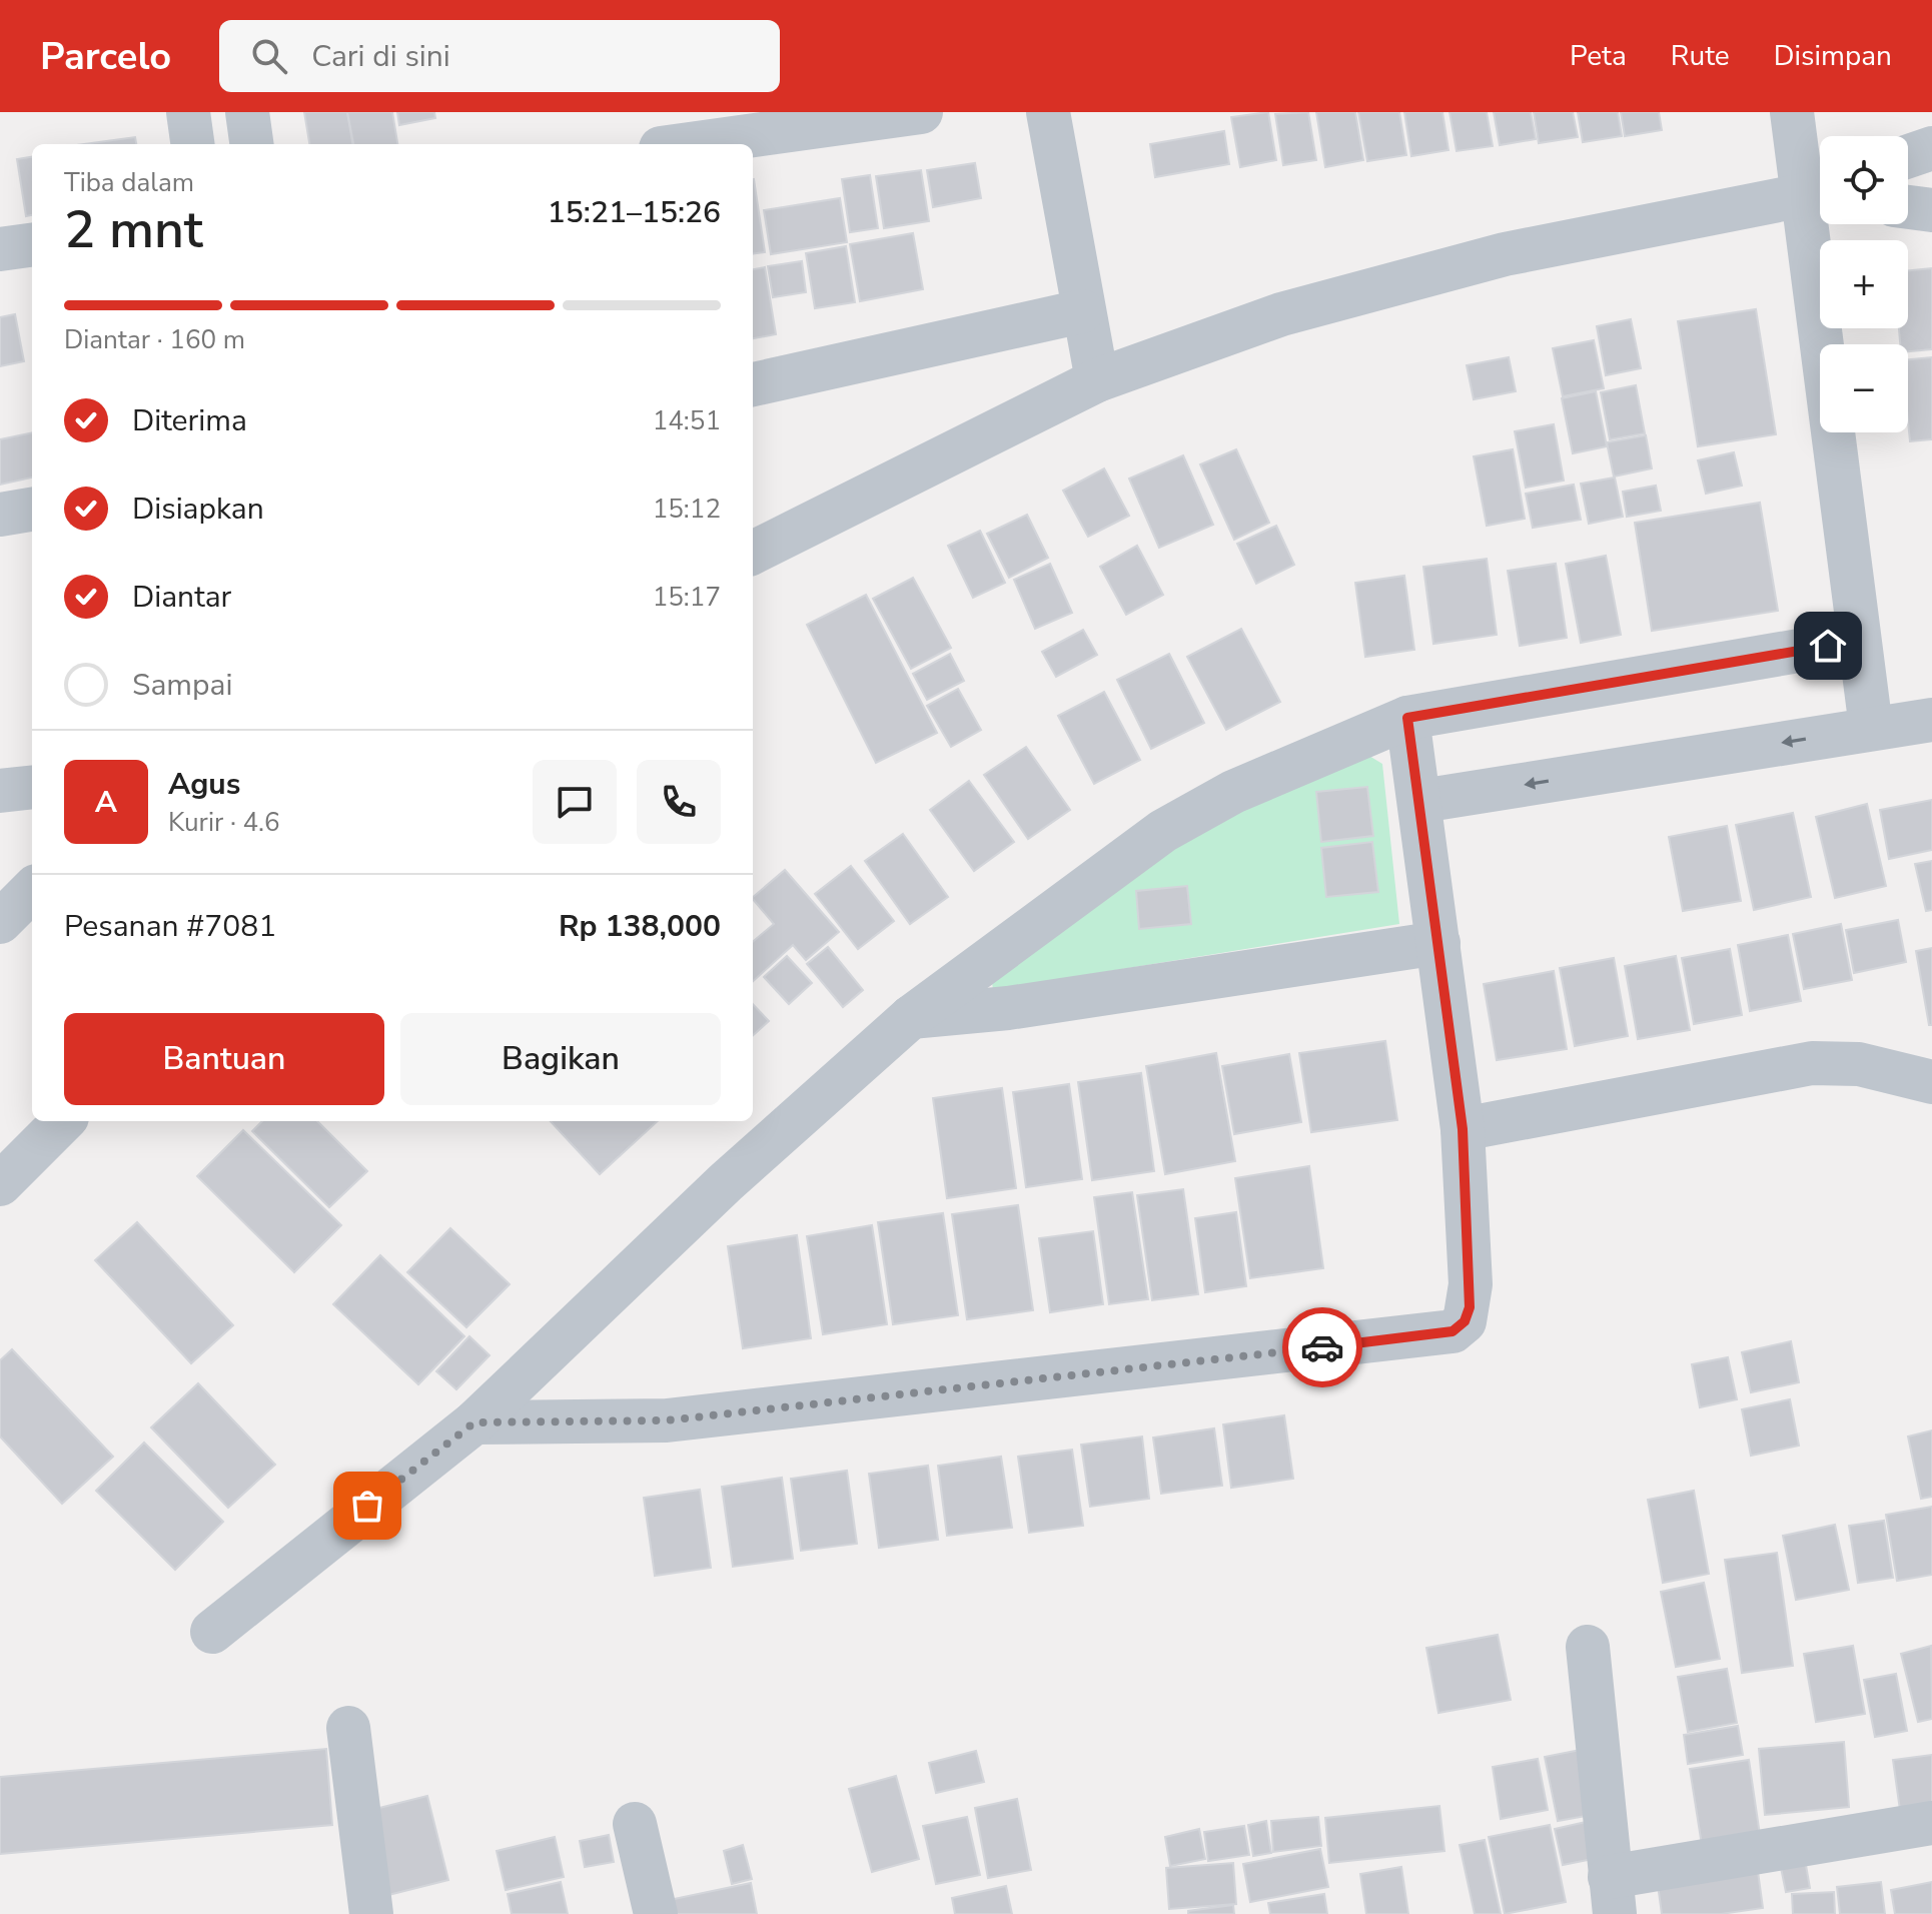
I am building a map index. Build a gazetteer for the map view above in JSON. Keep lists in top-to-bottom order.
{
  "page": {
    "header": "Parcelo",
    "search": "Cari di sini",
    "nav": ["Peta", "Rute", "Disimpan"],
    "map_buttons": ["+", "−"],
    "heading": ["2 mnt", "Tiba dalam", "15:21–15:26"],
    "panel": [
      "Agus",
      "Kurir · 4.6",
      "Pesanan #7081",
      "Rp 138,000"
    ],
    "bar": "Diantar · 160 m",
    "list": [
      ["Diterima", "14:51"],
      ["Disiapkan", "15:12"],
      ["Diantar", "15:17"],
      "Sampai"
    ],
    "round": "A",
    "buttons": ["Bantuan", "Bagikan"]
  }
}
